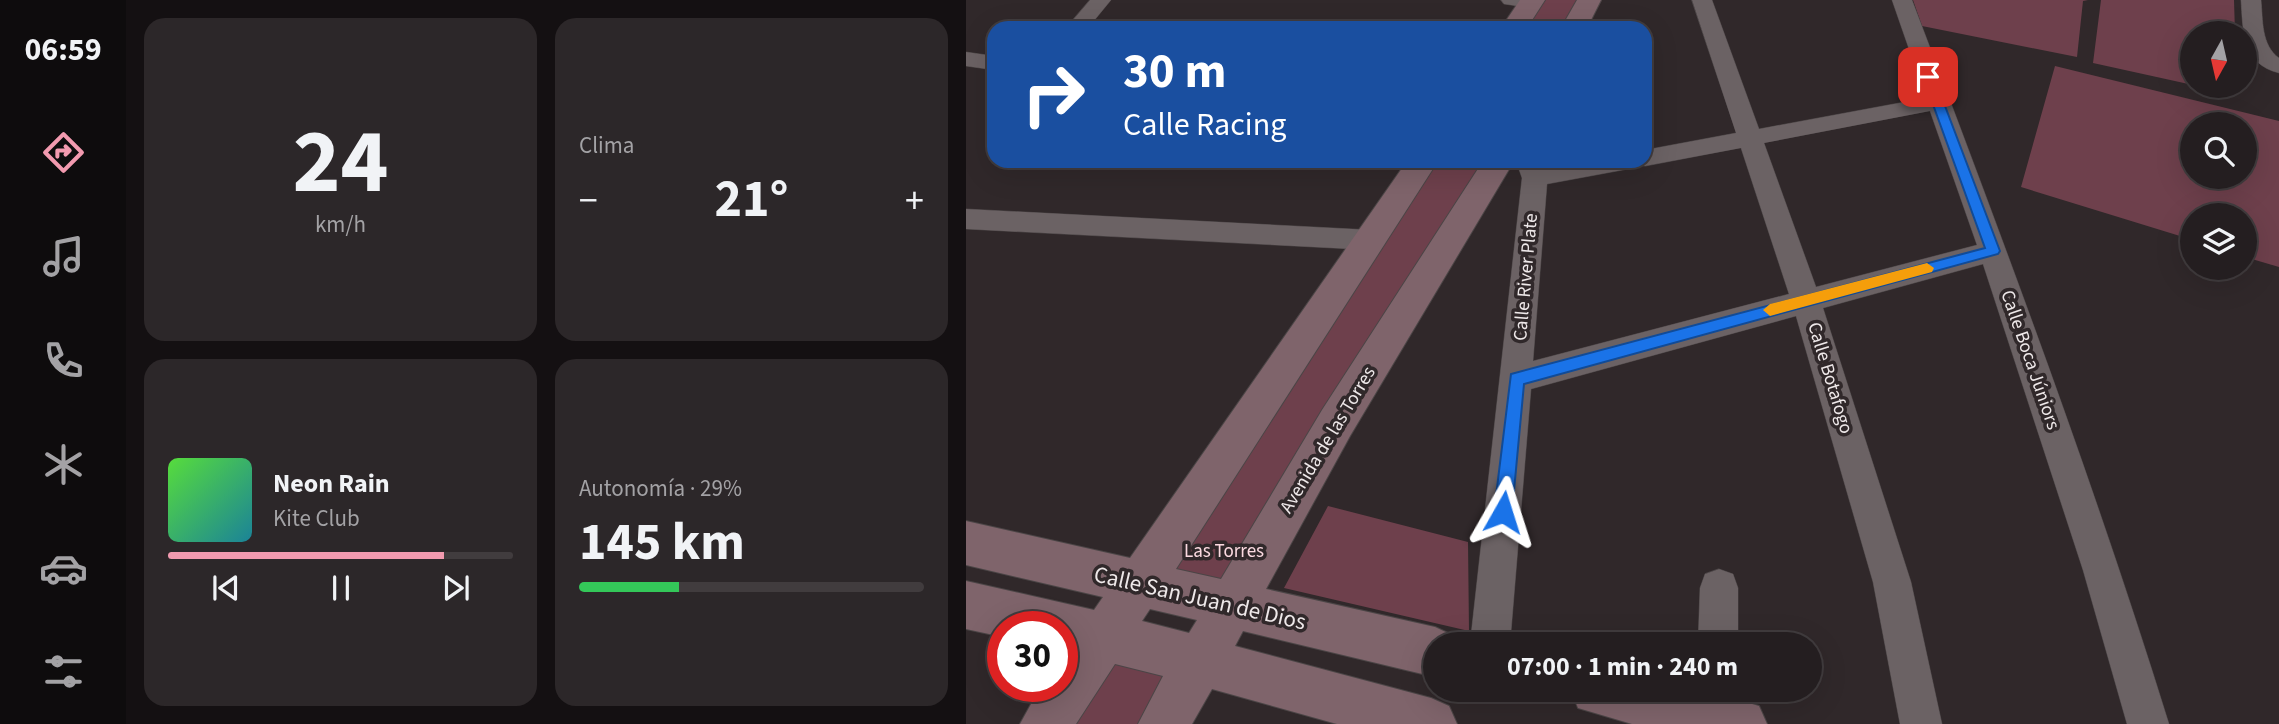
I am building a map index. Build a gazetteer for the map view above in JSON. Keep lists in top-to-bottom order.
{
  "streets": {
    "street": [
      "Calle River Plate",
      "Calle Boca Júniors",
      "Calle Botafogo",
      "Avenida de las Torres",
      "Calle San Juan de Dios"
    ]
  },
  "crossings": [
    ["Avenida de las Torres", "Calle San Juan de Dios"]
  ],
  "parks": ["Las Torres"],
  "north": "bottom",
  "page": {
    "tabs": "06:59",
    "tile": [
      ["24", "km/h"],
      "Clima",
      ["Autonomía · 29%", "145 km"]
    ],
    "turn": ["30 m", "Calle Racing"],
    "heat": ["−", "21°", "+"],
    "song": ["Neon Rain", "Kite Club"],
    "limit": "30",
    "trip": "07:00 · 1 min · 240 m"
  }
}
